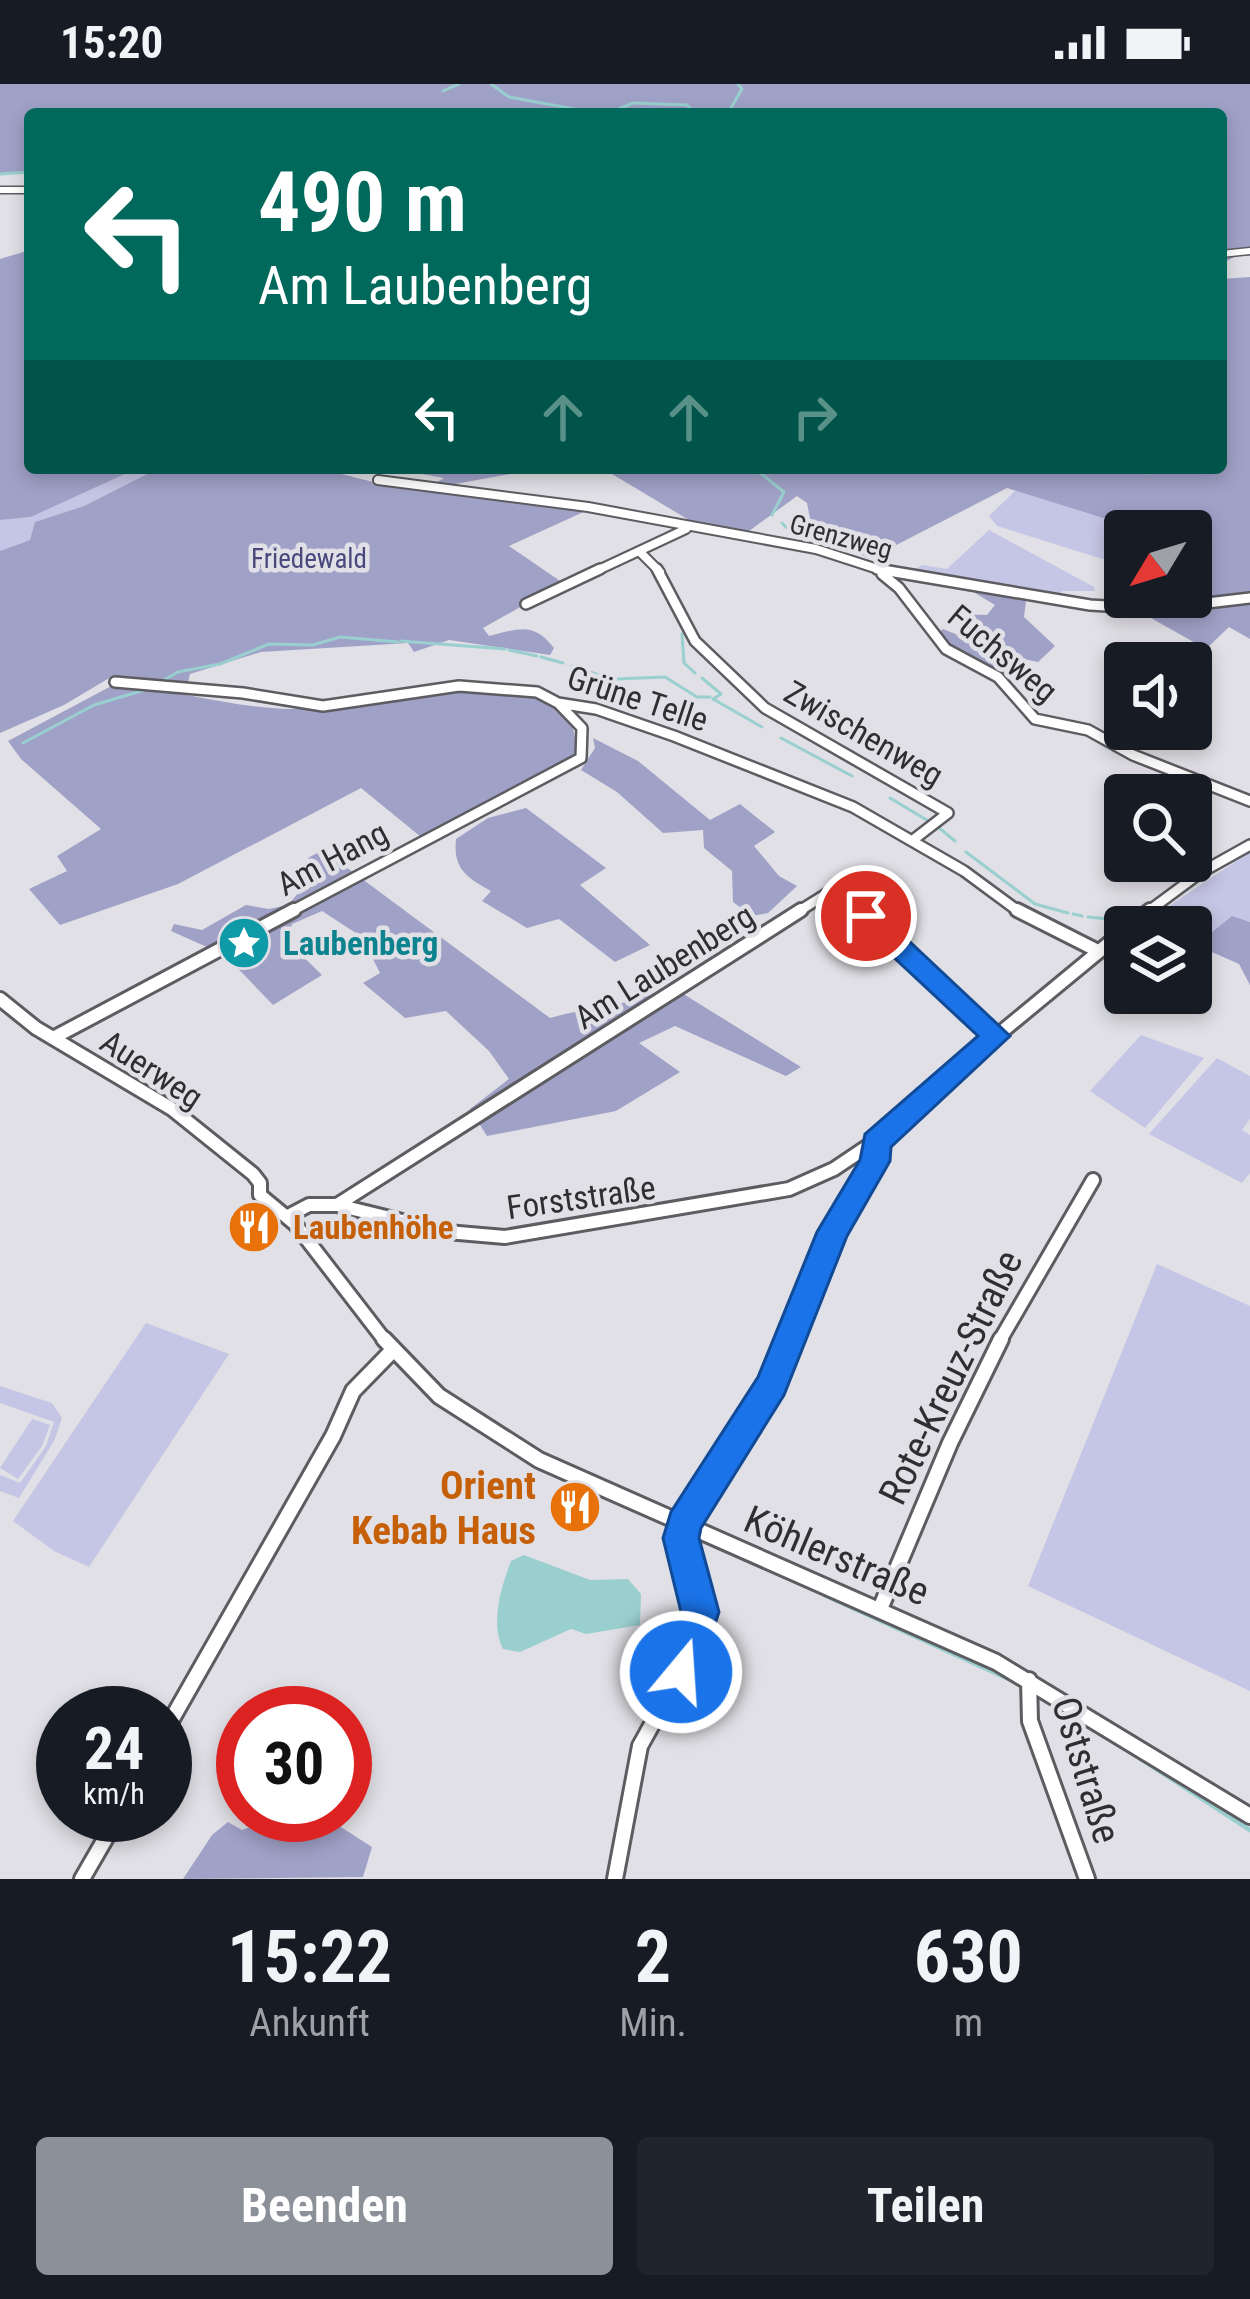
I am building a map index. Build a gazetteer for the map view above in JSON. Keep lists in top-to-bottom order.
{
  "streets": {
    "street": [
      "Grenzweg",
      "Fuchsweg",
      "Grüne Telle",
      "Zwischenweg",
      "Am Hang",
      "Am Laubenberg",
      "Auerweg",
      "Forststraße",
      "Rote-Kreuz-Straße",
      "Köhlerstraße",
      "Oststraße"
    ]
  },
  "crossings": [
    ["Grenzweg", "Fuchsweg"],
    ["Grüne Telle", "Zwischenweg"],
    ["Grüne Telle", "Am Hang"],
    ["Grüne Telle", "Forststraße"],
    ["Am Hang", "Auerweg"],
    ["Am Laubenberg", "Forststraße"],
    ["Auerweg", "Köhlerstraße"],
    ["Forststraße", "Köhlerstraße"],
    ["Rote-Kreuz-Straße", "Köhlerstraße"],
    ["Köhlerstraße", "Oststraße"]
  ],
  "parks": ["Friedewald"],
  "places": {
    "place": ["Laubenberg"],
    "restaurant": ["Laubenhöhe", "Orient Kebab Haus"]
  },
  "north": "bottom left",
  "page": {
    "status": "15:20",
    "turn": ["490 m", "Am Laubenberg"],
    "speed": "24 km/h",
    "limit": "30",
    "eta": [
      "15:22",
      "Ankunft",
      "2",
      "Min.",
      "630",
      "m"
    ],
    "buttons": ["Beenden", "Teilen"]
  }
}
